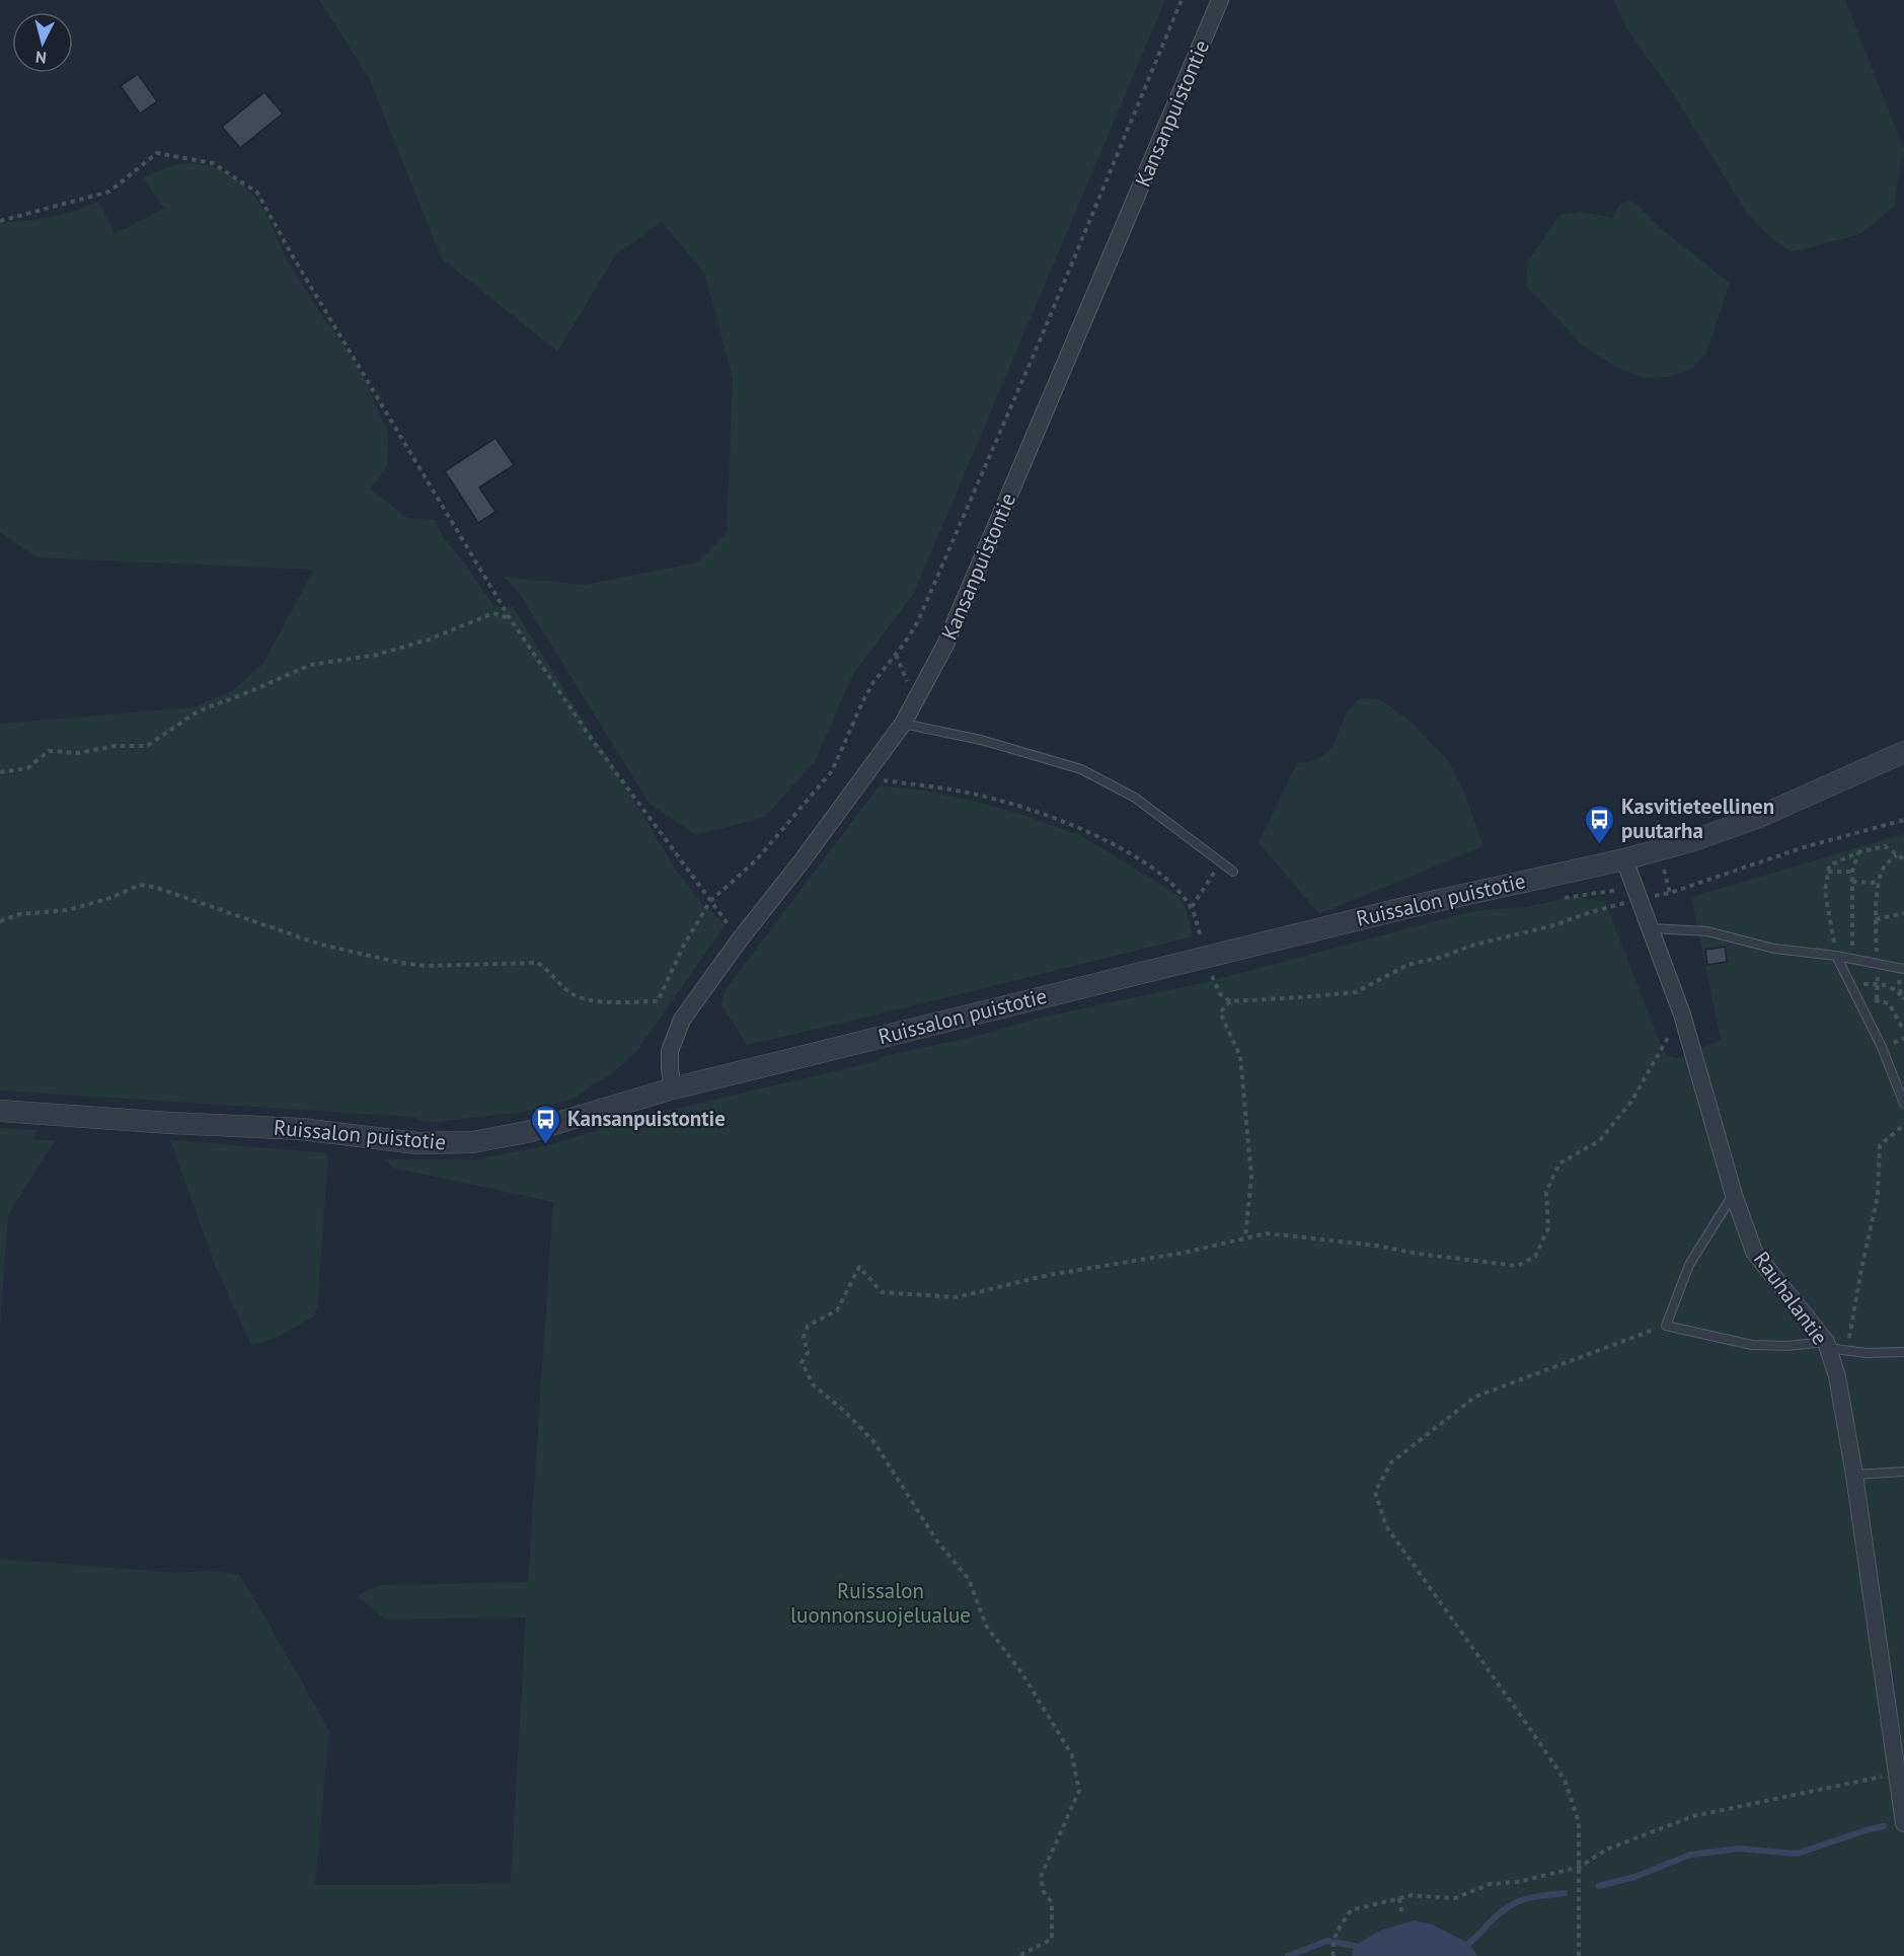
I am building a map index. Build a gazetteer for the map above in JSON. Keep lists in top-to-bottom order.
{
  "streets": {
    "street": ["Kansanpuistontie", "Ruissalon puistotie", "Rauhalantie"]
  },
  "crossings": [
    ["Kansanpuistontie", "Ruissalon puistotie"],
    ["Ruissalon puistotie", "Rauhalantie"]
  ],
  "parks": ["Ruissalon luonnonsuojelualue"],
  "places": {
    "bus stop": ["Kasvitieteellinen puutarha", "Kansanpuistontie"]
  },
  "north": "bottom"
}
